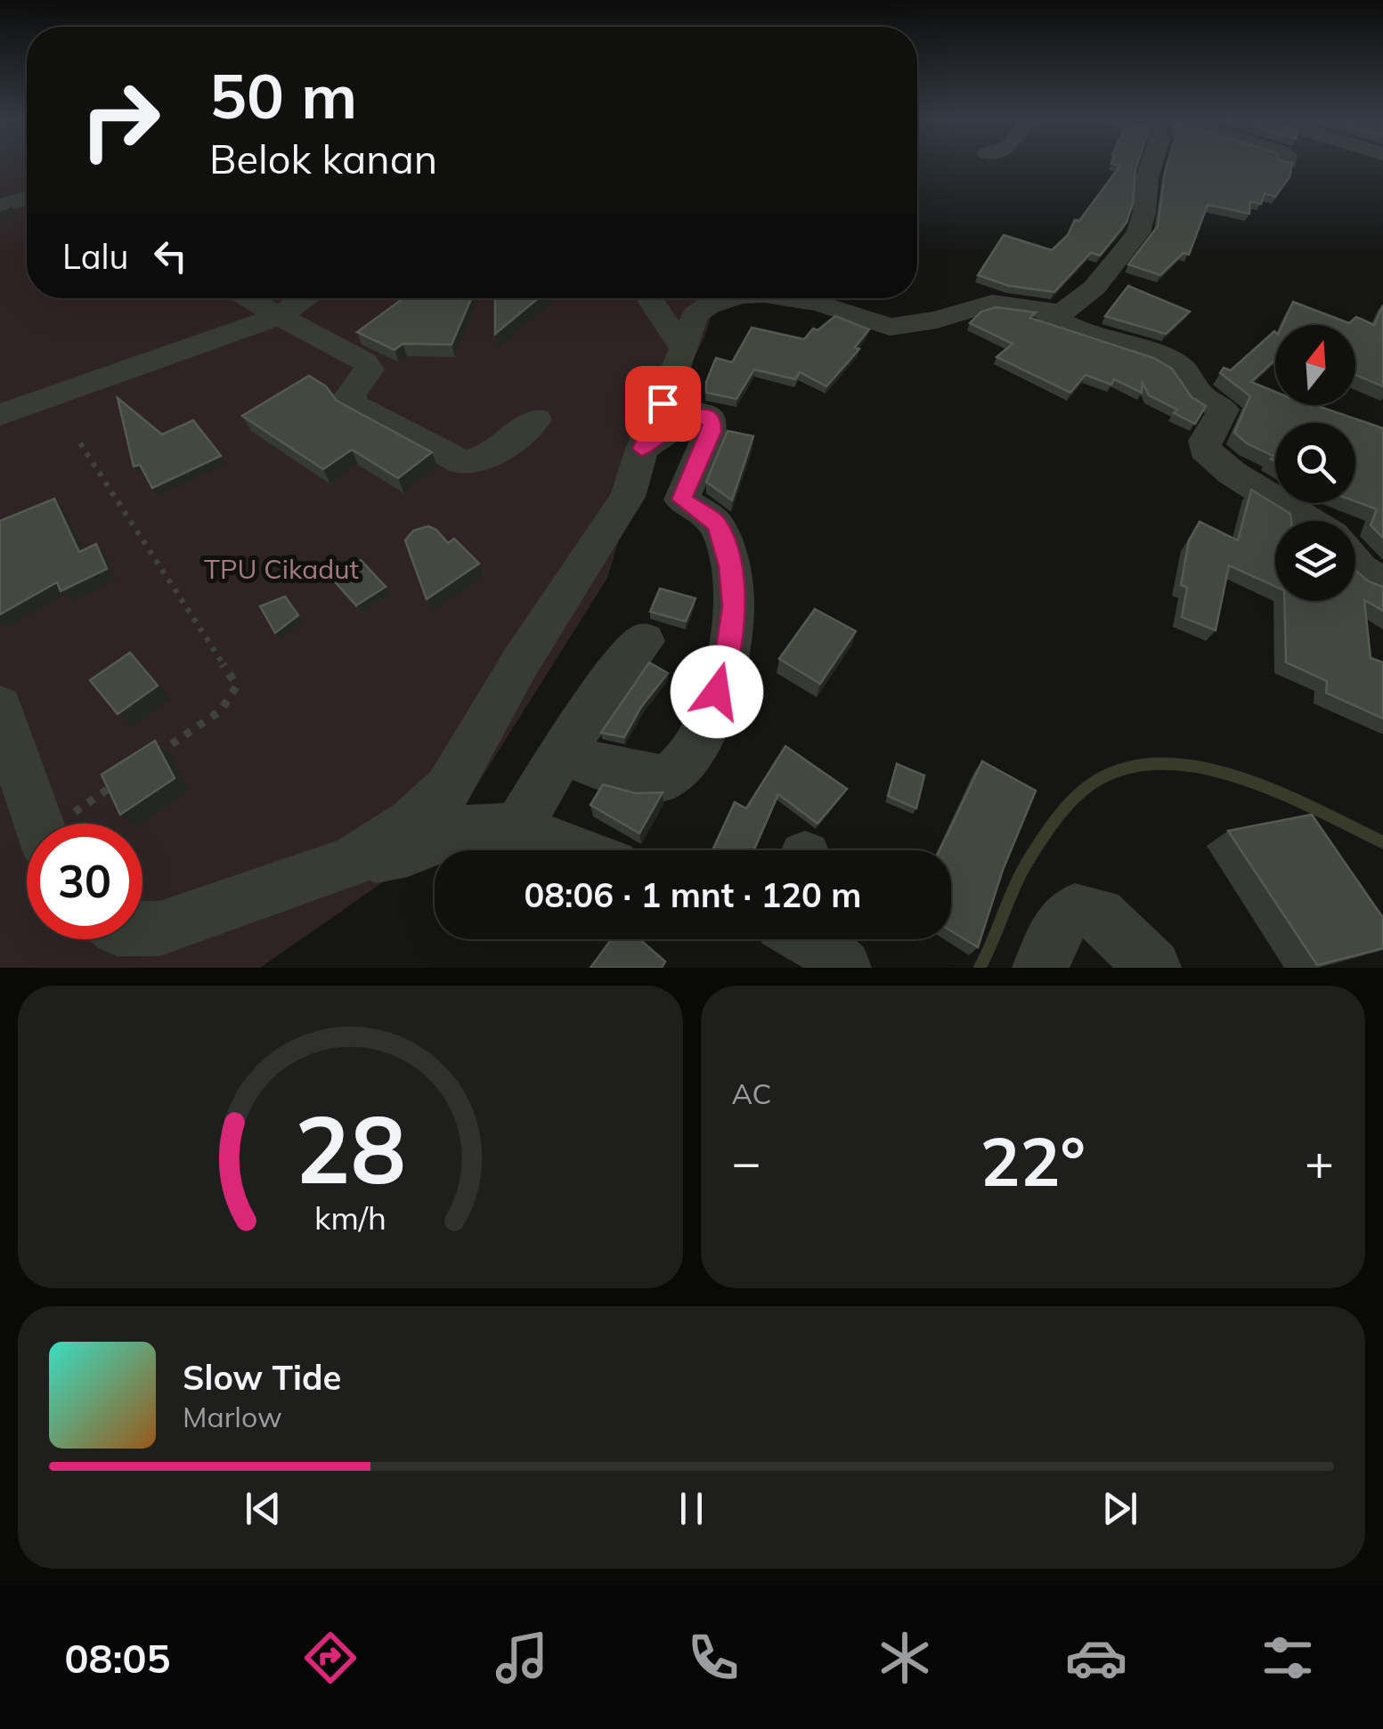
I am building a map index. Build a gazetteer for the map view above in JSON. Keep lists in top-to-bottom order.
{
  "parks": ["TPU Cikadut"],
  "north": "top",
  "page": {
    "turn": ["50 m", "Belok kanan"],
    "then": "Lalu",
    "limit": "30",
    "trip": "08:06 · 1 mnt · 120 m",
    "tile": "AC",
    "heat": ["−", "22°", "+"],
    "song": ["Slow Tide", "Marlow"],
    "tabs": "08:05",
    "gauge": ["28", "km/h"]
  }
}
